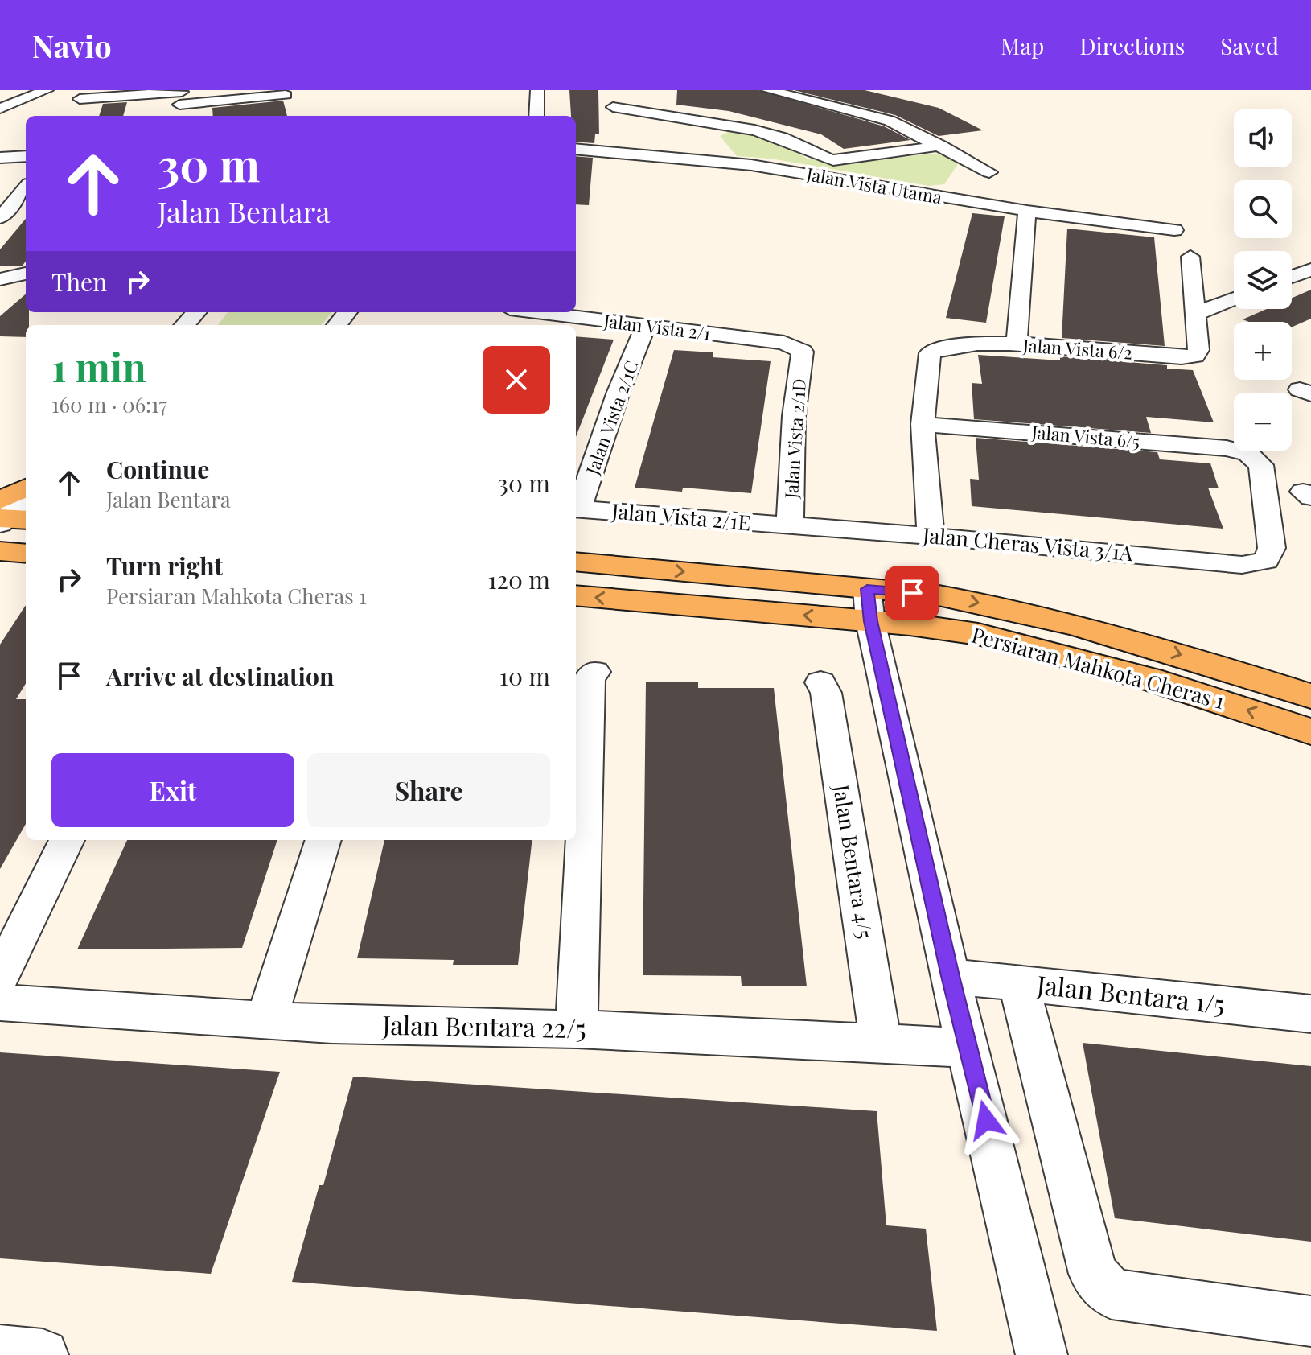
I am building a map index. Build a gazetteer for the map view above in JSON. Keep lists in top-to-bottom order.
{
  "streets": {
    "main road": ["Persiaran Mahkota Cheras 1"],
    "street": [
      "Jalan Vista Utama",
      "Jalan Vista 2/1",
      "Jalan Vista 6/2",
      "Jalan Vista 2/1C",
      "Jalan Vista 6/5",
      "Jalan Vista 2/1D",
      "Jalan Vista 2/1E",
      "Jalan Cheras Vista 3/1A",
      "Jalan Bentara 4/5",
      "Jalan Bentara 1/5",
      "Jalan Bentara 22/5"
    ]
  },
  "crossings": [
    ["Jalan Vista 2/1", "Jalan Vista 2/1C"],
    ["Jalan Vista 2/1", "Jalan Vista 2/1D"],
    ["Jalan Vista 6/2", "Jalan Vista 6/5"],
    ["Jalan Vista 2/1C", "Jalan Vista 2/1E"],
    ["Jalan Vista 6/5", "Jalan Cheras Vista 3/1A"],
    ["Jalan Vista 2/1D", "Jalan Vista 2/1E"],
    ["Jalan Vista 2/1D", "Jalan Cheras Vista 3/1A"],
    ["Jalan Vista 2/1E", "Jalan Cheras Vista 3/1A"],
    ["Jalan Bentara 4/5", "Jalan Bentara 22/5"]
  ],
  "page": {
    "header": "Navio",
    "nav": ["Map", "Directions", "Saved"],
    "map_buttons": ["+", "−"],
    "turn": ["30 m", "Jalan Bentara"],
    "then": "Then",
    "heading": ["1 min", "160 m · 06:17"],
    "list": [
      {
        "name": "Continue",
        "note": "Jalan Bentara",
        "value": "30 m"
      },
      {
        "name": "Turn right",
        "note": "Persiaran Mahkota Cheras 1",
        "value": "120 m"
      },
      {
        "name": "Arrive at destination",
        "value": "10 m"
      }
    ],
    "buttons": ["Exit", "Share"]
  }
}
